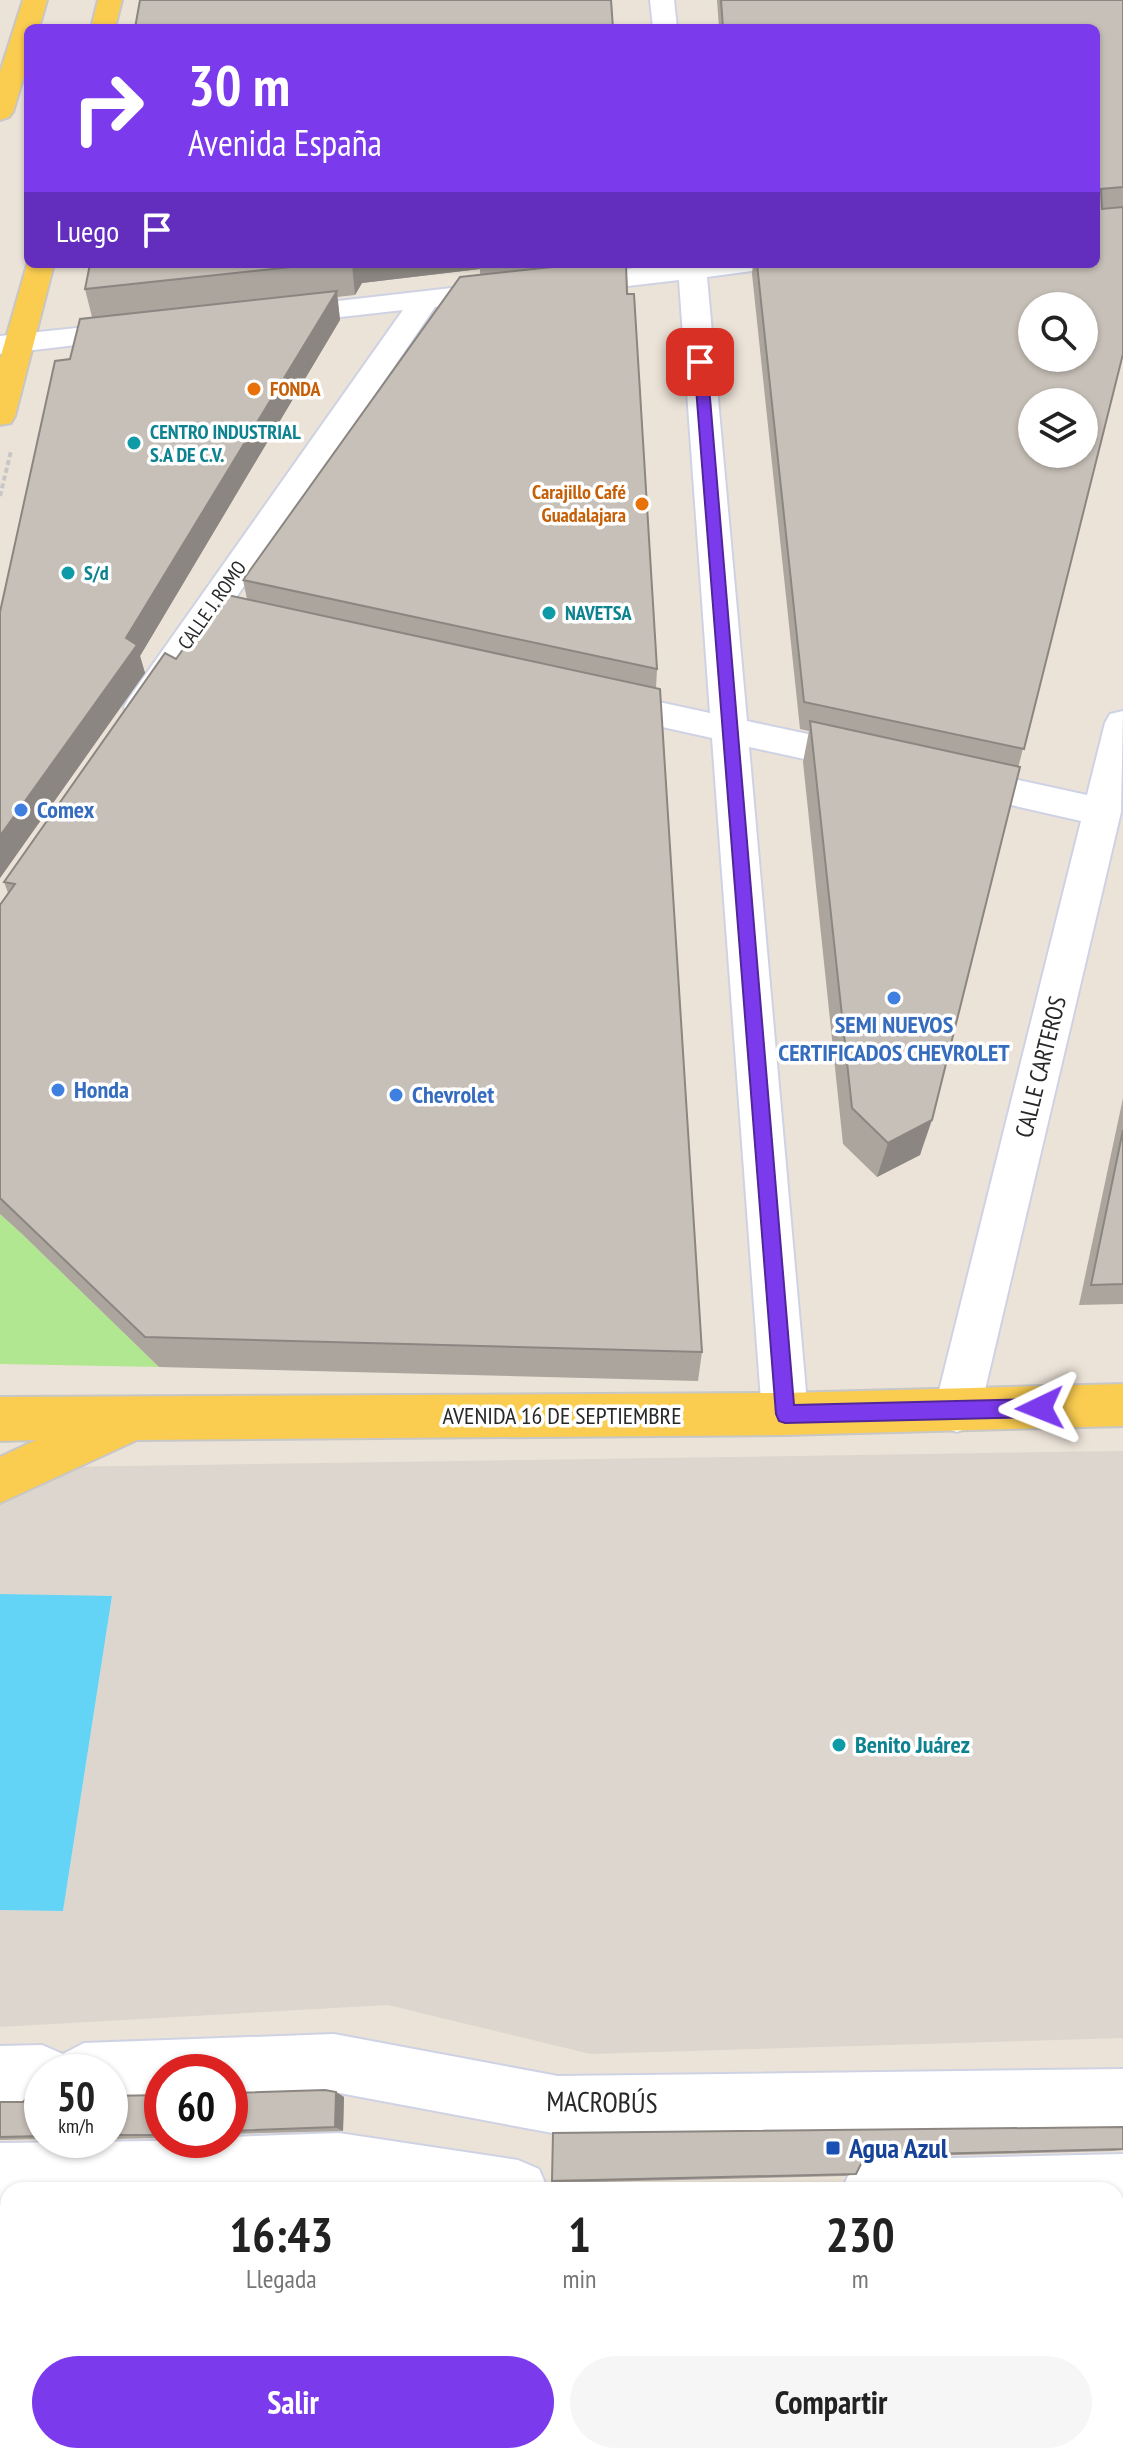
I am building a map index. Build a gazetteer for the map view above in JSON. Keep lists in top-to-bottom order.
{
  "streets": {
    "main road": ["AVENIDA 16 DE SEPTIEMBRE"],
    "street": ["CALLE J. ROMO", "CALLE CARTEROS", "MACROBÚS"]
  },
  "crossings": [
    ["CALLE CARTEROS", "AVENIDA 16 DE SEPTIEMBRE"]
  ],
  "places": {
    "other": [
      "FONDA",
      "CENTRO INDUSTRIAL S.A DE C.V.",
      "Carajillo Café Guadalajara",
      "S/d",
      "NAVETSA",
      "Comex",
      "SEMI NUEVOS CERTIFICADOS CHEVROLET",
      "Honda",
      "Chevrolet",
      "Benito Juárez"
    ],
    "transit": ["Agua Azul"]
  },
  "page": {
    "turn": ["30 m", "Avenida España"],
    "then": "Luego",
    "speed": "50 km/h",
    "limit": "60",
    "eta": [
      "16:43",
      "Llegada",
      "1",
      "min",
      "230",
      "m"
    ],
    "buttons": ["Salir", "Compartir"]
  }
}
